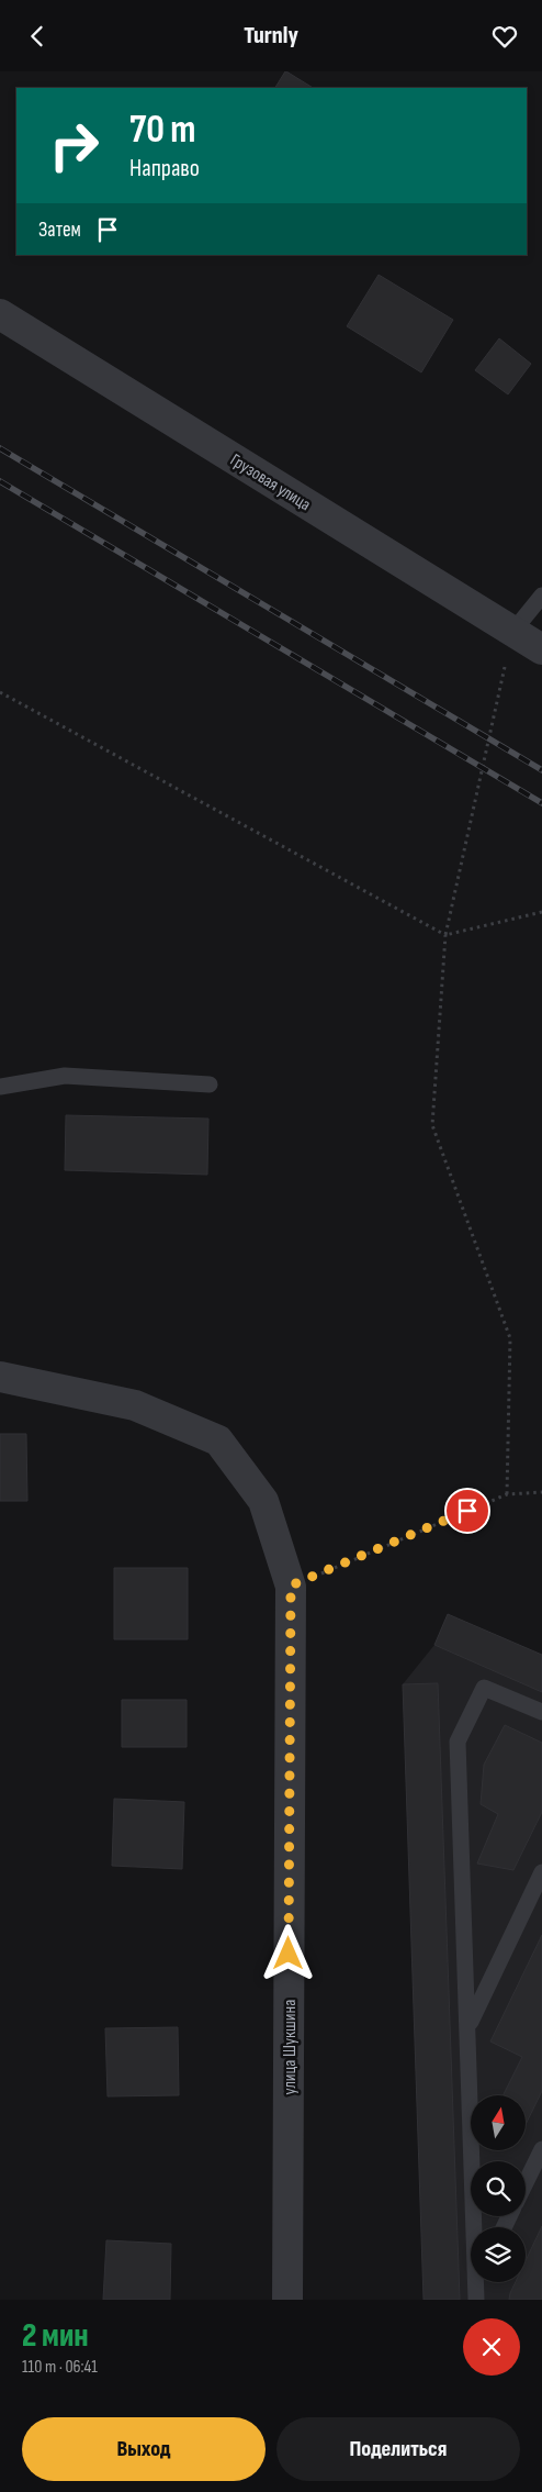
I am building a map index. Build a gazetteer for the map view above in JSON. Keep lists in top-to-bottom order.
{
  "streets": {
    "street": ["Грузовая улица", "улица Шукшина"]
  },
  "north": "top",
  "page": {
    "header": "Turnly",
    "turn": ["70 m", "Направо"],
    "then": "Затем",
    "heading": ["2 мин", "110 m · 06:41"],
    "buttons": ["Выход", "Поделиться"]
  }
}
